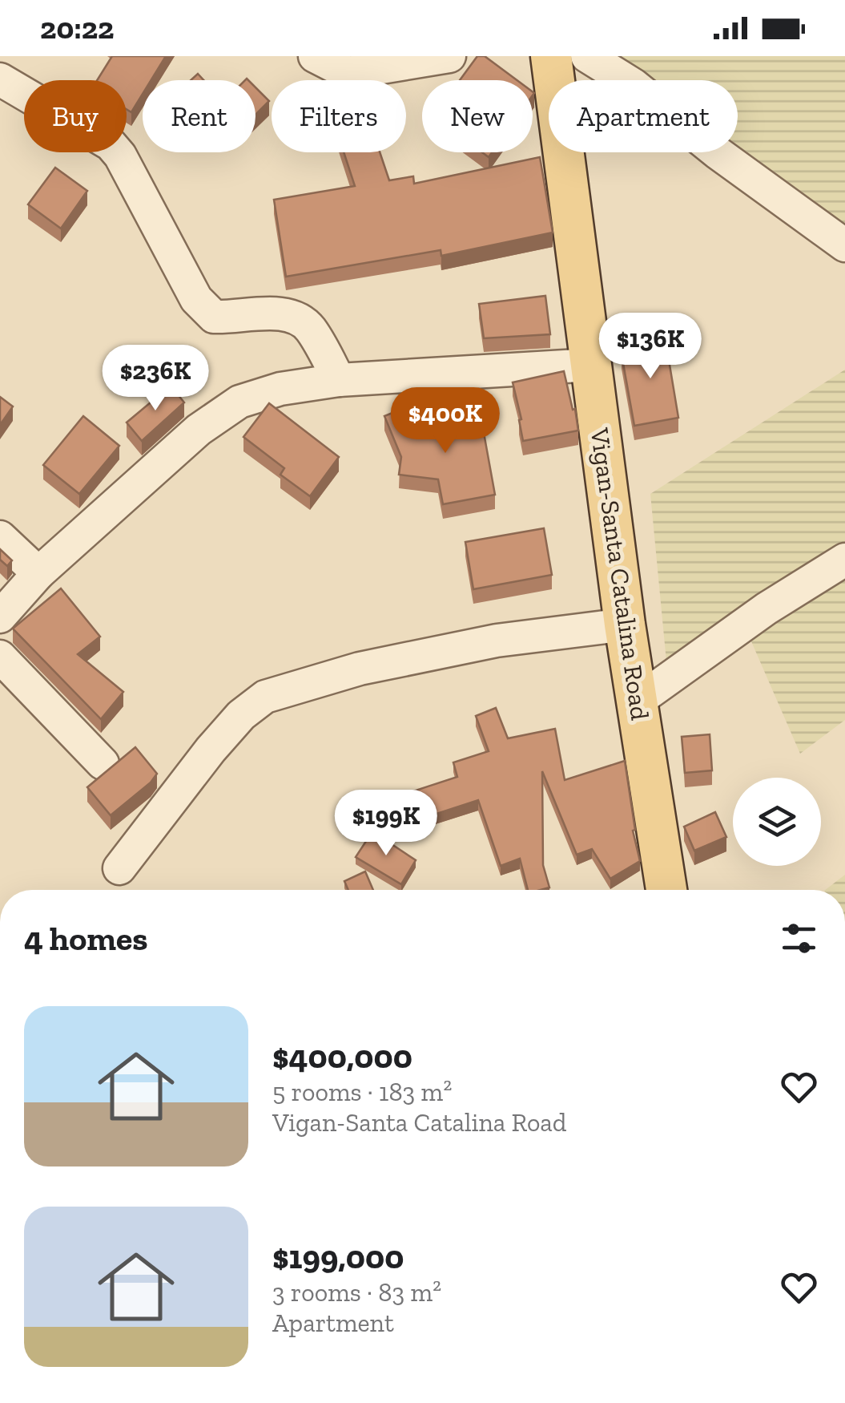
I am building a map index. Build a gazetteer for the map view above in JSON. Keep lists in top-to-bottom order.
{
  "streets": {
    "main road": ["Vigan-Santa Catalina Road"]
  },
  "page": {
    "status": "20:22",
    "chip": [
      "Buy",
      "Rent",
      "Filters",
      "New",
      "Apartment"
    ],
    "price": [
      "$136K",
      "$236K",
      "$400K",
      "$199K"
    ],
    "heading": "4 homes",
    "list": [
      {
        "name": "$400,000",
        "note": "5 rooms · 183 m² · Vigan-Santa Catalina Road"
      },
      {
        "name": "$199,000",
        "note": "3 rooms · 83 m² · Apartment"
      }
    ]
  }
}
